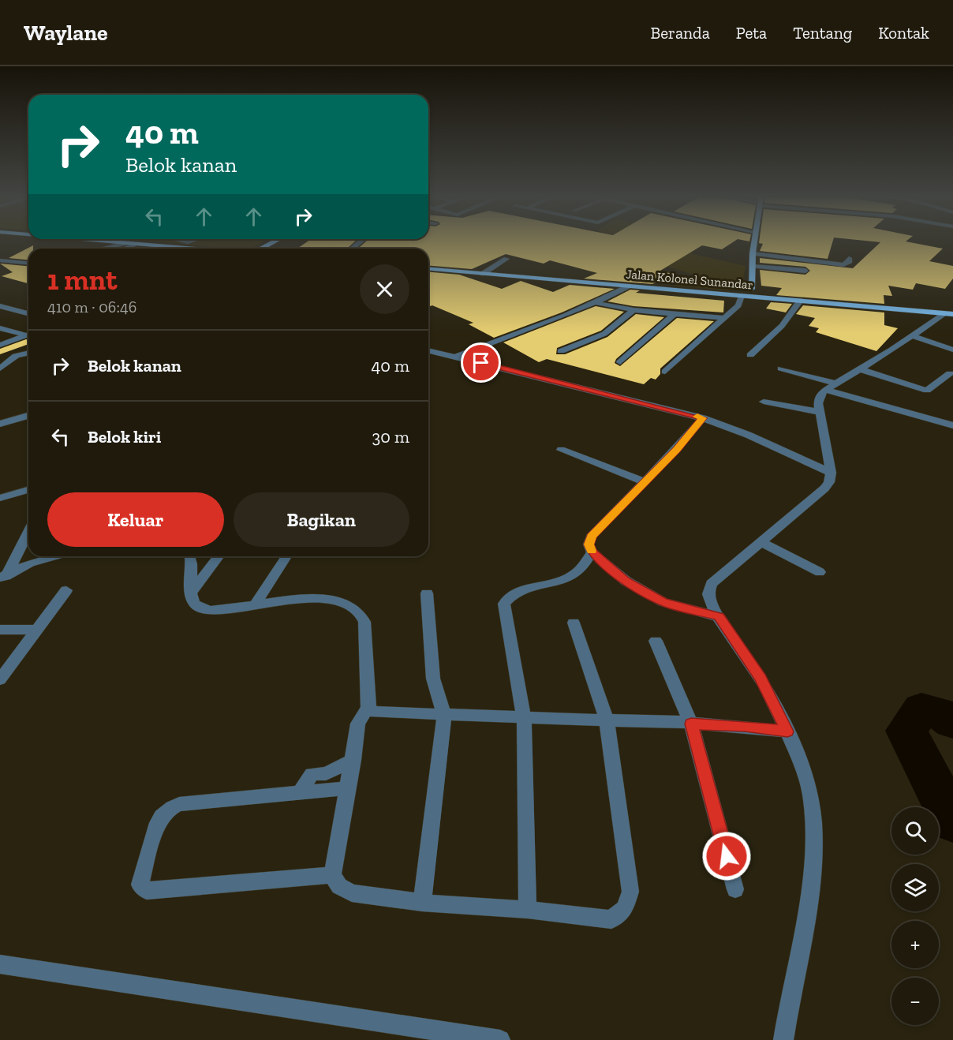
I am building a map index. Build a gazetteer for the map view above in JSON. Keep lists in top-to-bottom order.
{
  "streets": {
    "main road": ["Jalan Kolonel Sunandar"]
  },
  "page": {
    "header": "Waylane",
    "nav": [
      "Beranda",
      "Peta",
      "Tentang",
      "Kontak"
    ],
    "turn": ["40 m", "Belok kanan"],
    "heading": ["1 mnt", "410 m · 06:46"],
    "list": [
      {
        "name": "Belok kanan",
        "value": "40 m"
      },
      {
        "name": "Belok kiri",
        "value": "30 m"
      }
    ],
    "buttons": ["Keluar", "Bagikan"],
    "map_buttons": ["+", "−"]
  }
}
